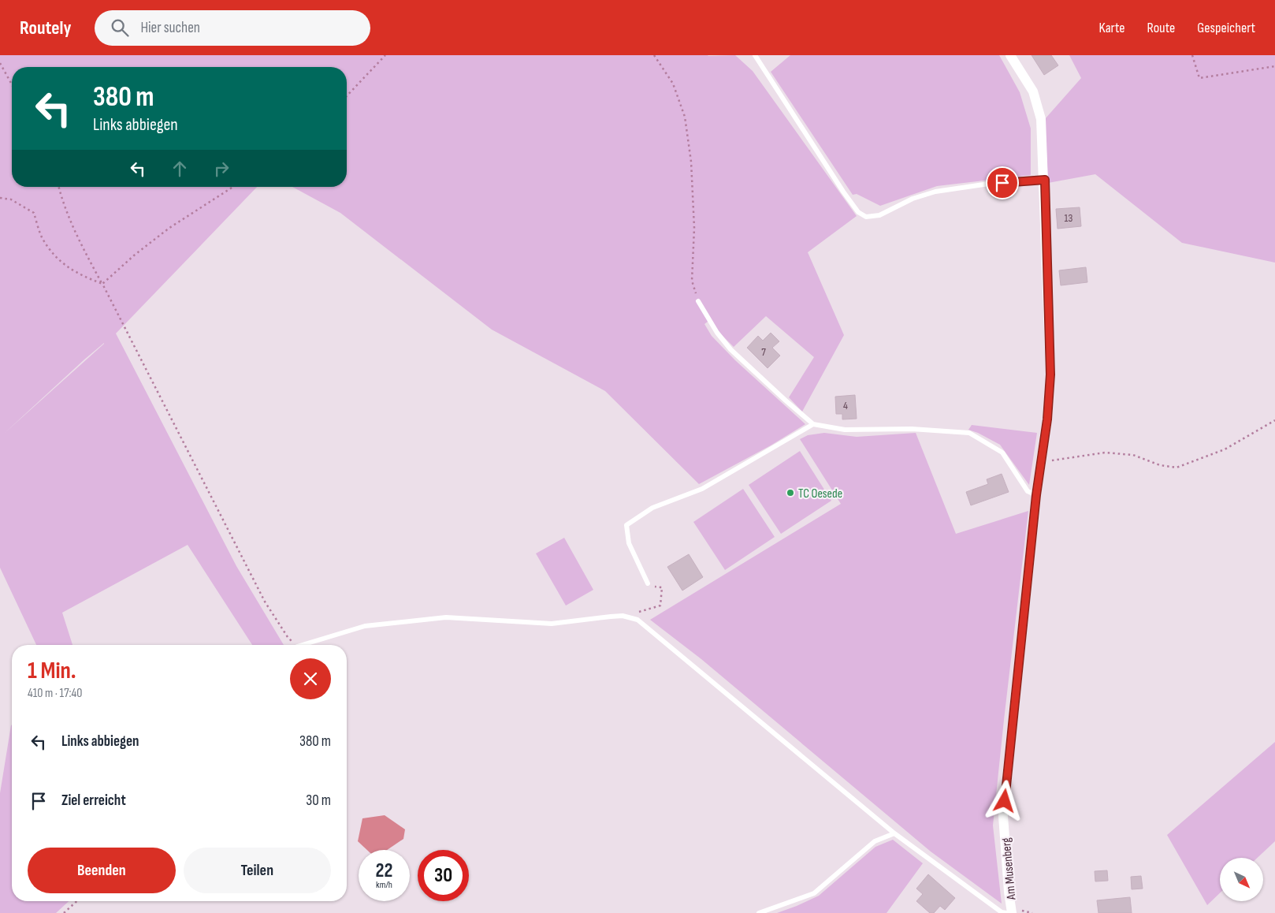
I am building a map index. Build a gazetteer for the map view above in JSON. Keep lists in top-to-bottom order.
{
  "streets": {
    "street": ["Am Musenberg"]
  },
  "places": ["TC Oesede"],
  "house_numbers": ["13", "7", "4"],
  "north": "bottom right",
  "page": {
    "header": "Routely",
    "search": "Hier suchen",
    "nav": ["Karte", "Route", "Gespeichert"],
    "turn": ["380 m", "Links abbiegen"],
    "heading": ["1 Min.", "410 m · 17:40"],
    "list": [
      {
        "name": "Links abbiegen",
        "value": "380 m"
      },
      {
        "name": "Ziel erreicht",
        "value": "30 m"
      }
    ],
    "buttons": ["Beenden", "Teilen"],
    "speed": "22 km/h",
    "limit": "30"
  }
}
